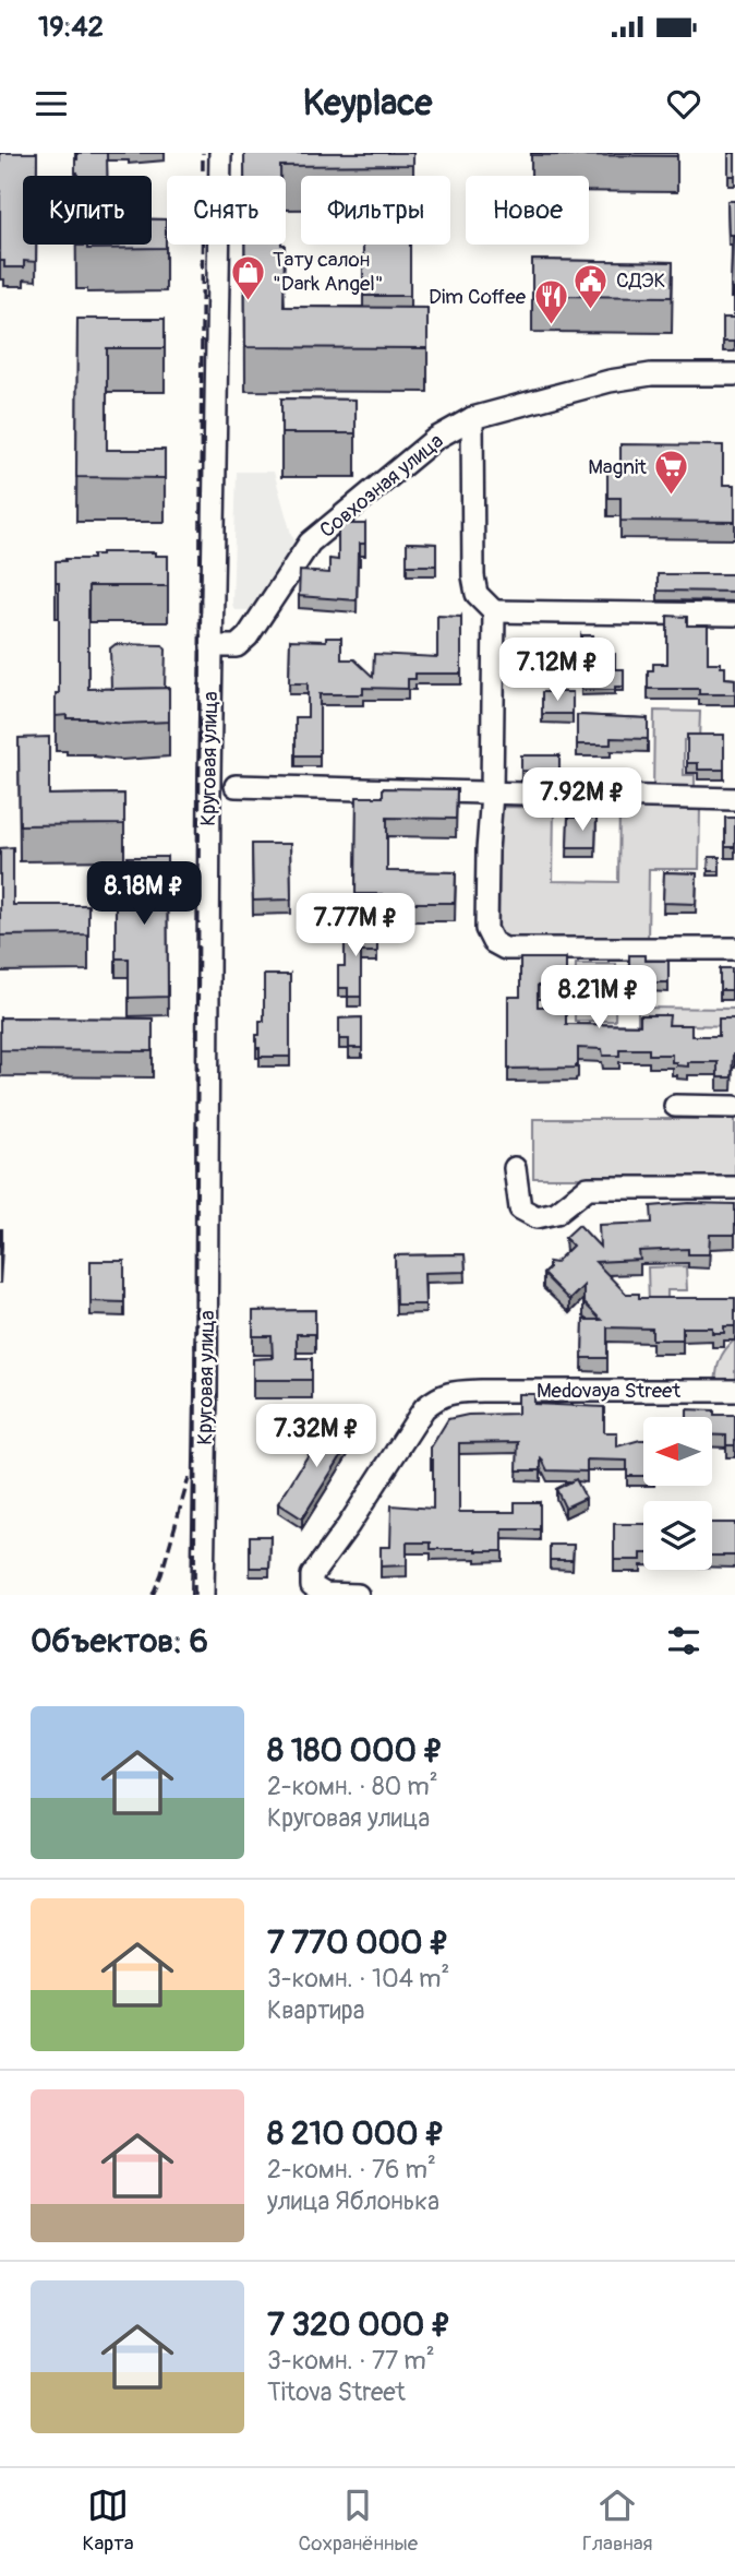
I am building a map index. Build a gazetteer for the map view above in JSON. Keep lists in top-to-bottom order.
{
  "streets": {
    "street": ["Совхозная улица", "Круговая улица", "Medovaya Street"]
  },
  "crossings": [
    ["Совхозная улица", "Круговая улица"]
  ],
  "places": {
    "shop": ["Тату салон \"Dark Angel\""],
    "public building": ["СДЭК"],
    "restaurant": ["Dim Coffee"],
    "supermarket": ["Magnit"]
  },
  "north": "left",
  "page": {
    "status": "19:42",
    "header": "Keyplace",
    "chip": [
      "Купить",
      "Снять",
      "Фильтры",
      "Новое"
    ],
    "price": [
      "7.12M ₽",
      "7.92M ₽",
      "8.18M ₽",
      "7.77M ₽",
      "8.21M ₽",
      "7.32M ₽"
    ],
    "heading": "Объектов: 6",
    "list": [
      {
        "name": "8 180 000 ₽",
        "note": "2-комн. · 80 m² · Круговая улица"
      },
      {
        "name": "7 770 000 ₽",
        "note": "3-комн. · 104 m² · Квартира"
      },
      {
        "name": "8 210 000 ₽",
        "note": "2-комн. · 76 m² · улица Яблонька"
      },
      {
        "name": "7 320 000 ₽",
        "note": "3-комн. · 77 m² · Titova Street"
      }
    ],
    "tabs": ["Карта", "Сохранённые", "Главная"]
  }
}
